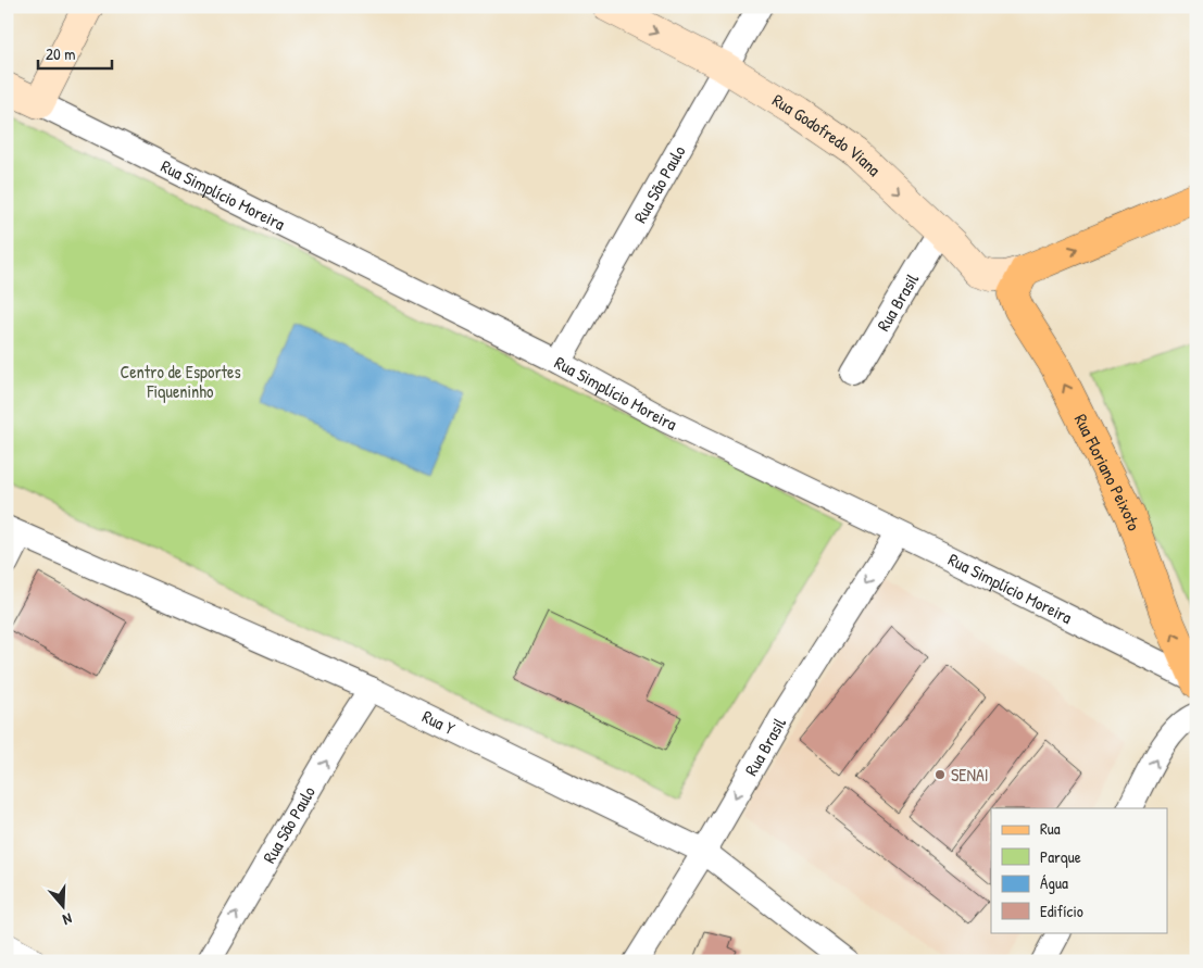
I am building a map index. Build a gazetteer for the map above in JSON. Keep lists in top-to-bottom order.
{
  "streets": {
    "main road": ["Rua Godofredo Viana", "Rua Floriano Peixoto"],
    "street": [
      "Rua São Paulo",
      "Rua Simplício Moreira",
      "Rua Brasil",
      "Rua Y"
    ]
  },
  "crossings": [
    ["Rua Godofredo Viana", "Rua São Paulo"],
    ["Rua Godofredo Viana", "Rua Brasil"],
    ["Rua Godofredo Viana", "Rua Floriano Peixoto"],
    ["Rua São Paulo", "Rua Simplício Moreira"],
    ["Rua São Paulo", "Rua Y"],
    ["Rua Simplício Moreira", "Rua Brasil"],
    ["Rua Simplício Moreira", "Rua Floriano Peixoto"],
    ["Rua Brasil", "Rua Y"]
  ],
  "one_way": [
    "Rua Godofredo Viana",
    "Rua São Paulo",
    "Rua Brasil",
    "Rua Floriano Peixoto"
  ],
  "parks": ["Centro de Esportes Fiqueninho"],
  "places": ["SENAI"],
  "legend": [
    "Rua",
    "Parque",
    "Água",
    "Edifício"
  ],
  "scale_bar": "20 m",
  "north": "bottom"
}
